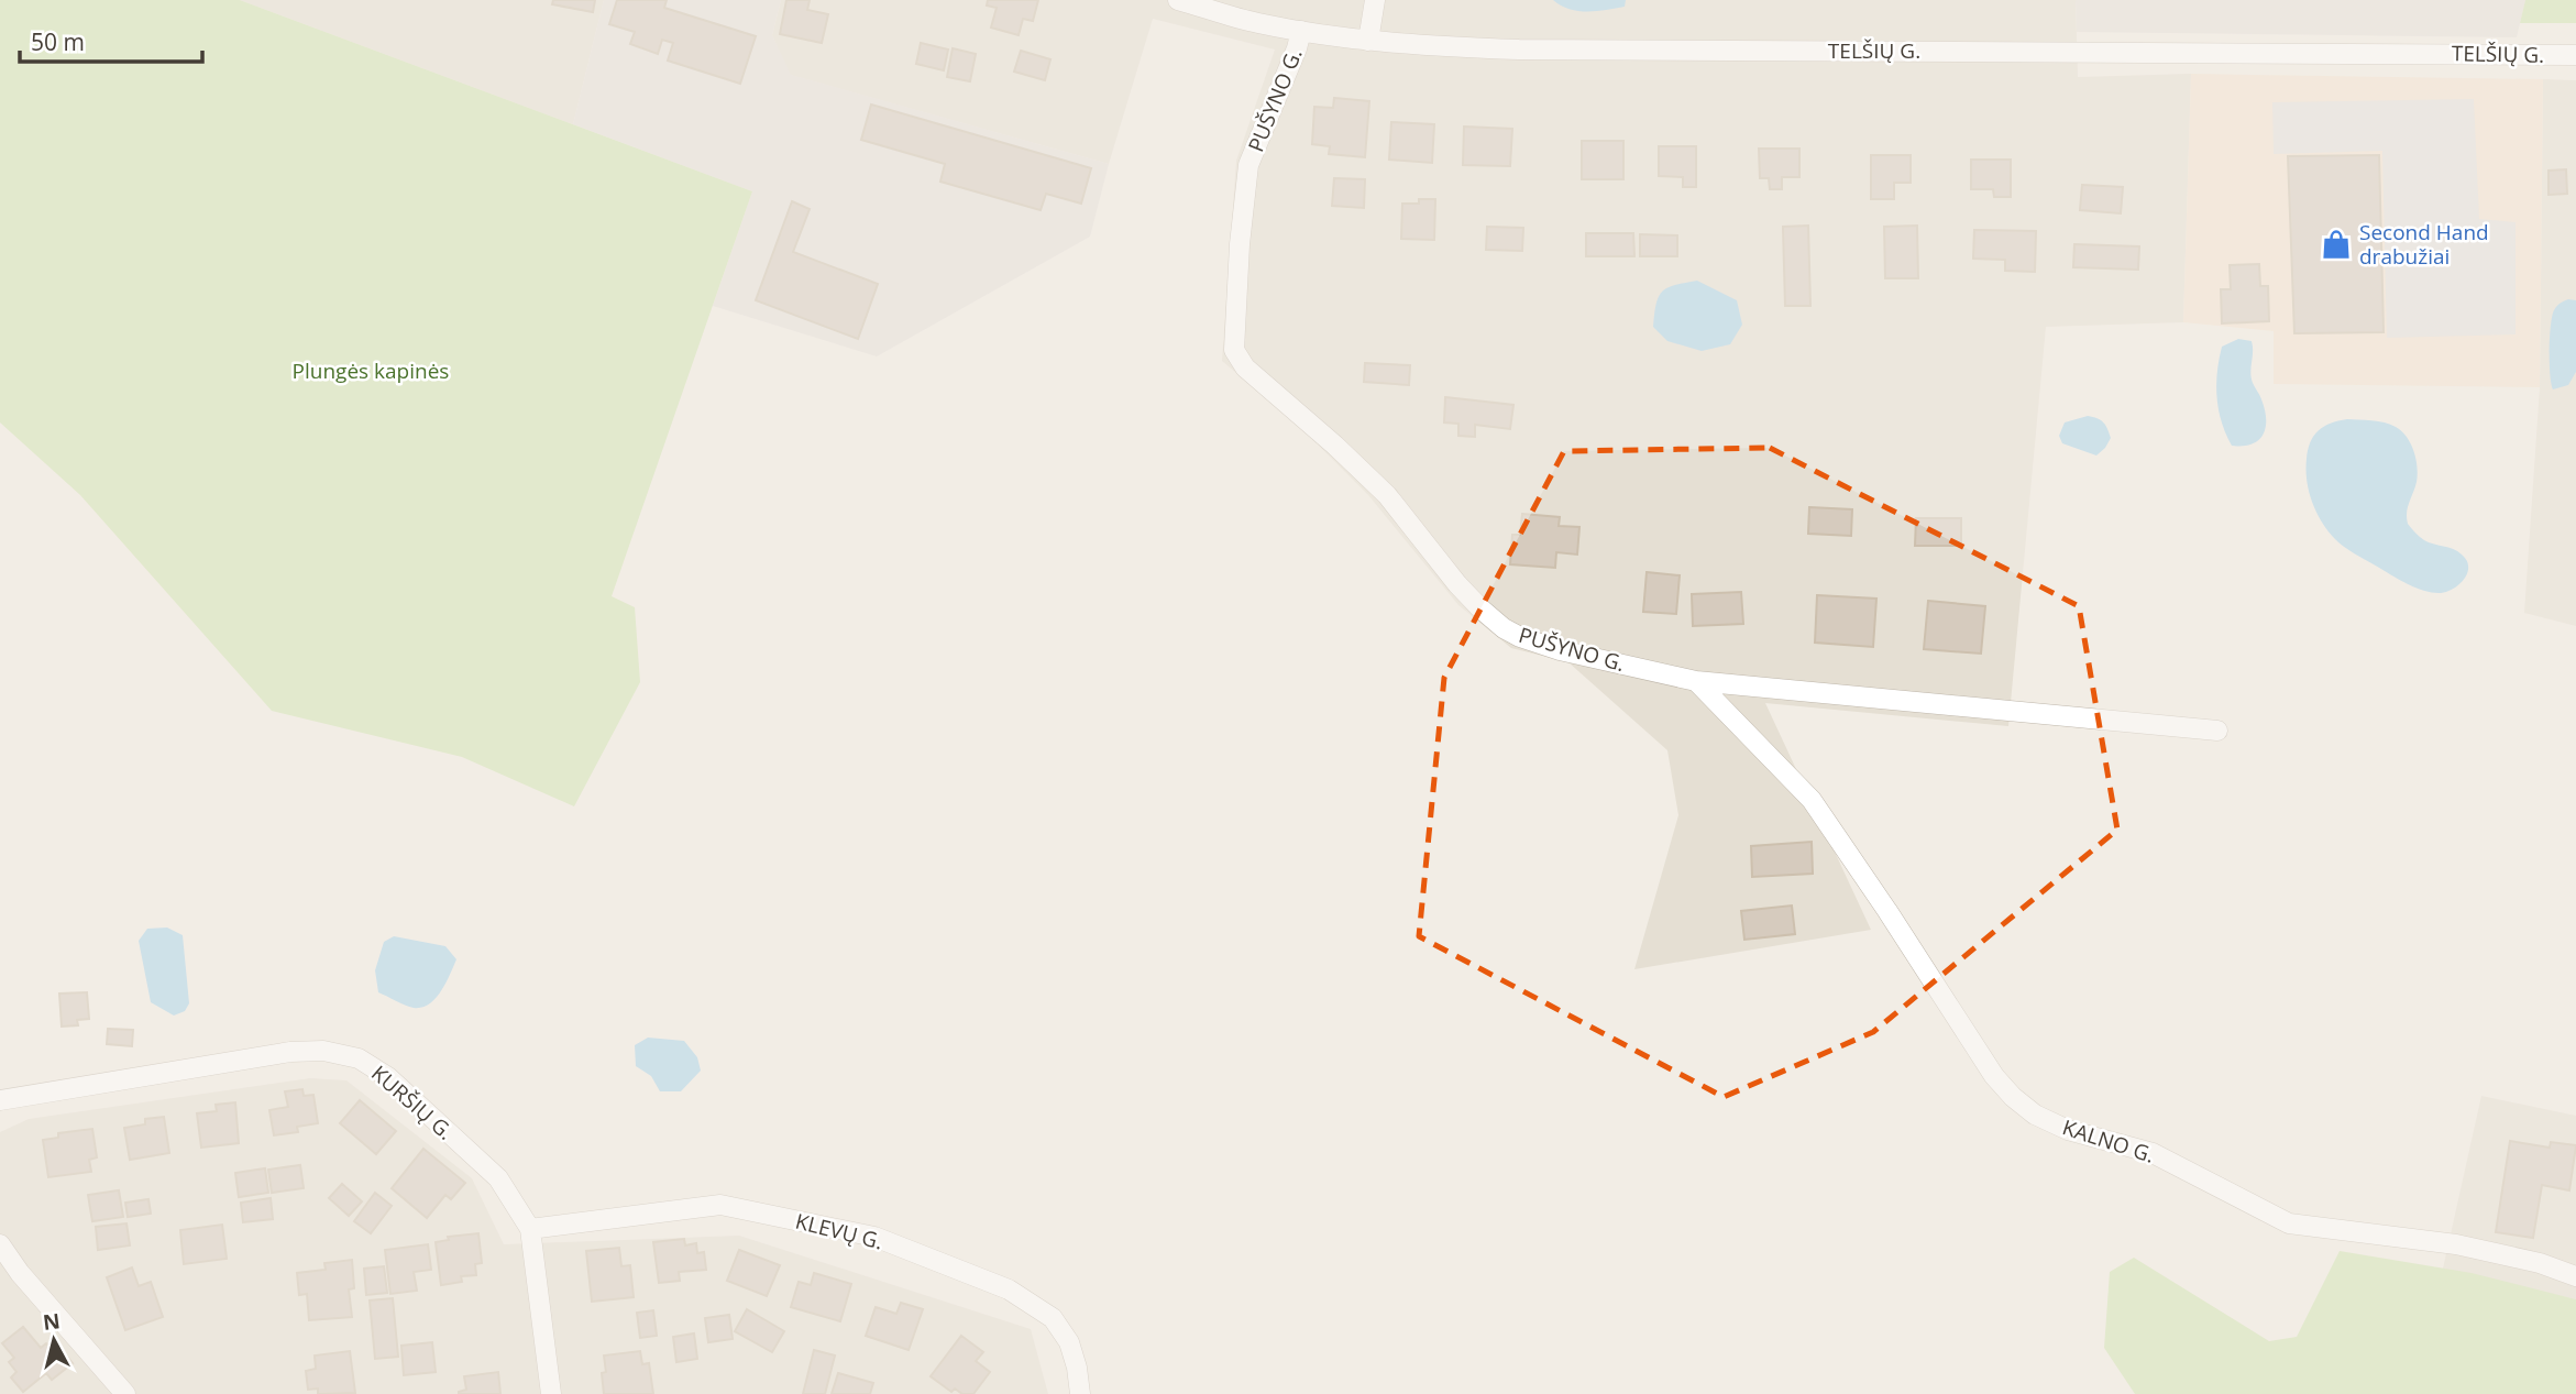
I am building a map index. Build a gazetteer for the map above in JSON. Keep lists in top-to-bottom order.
{
  "streets": {
    "street": [
      "TELŠIŲ G.",
      "PUŠYNO G.",
      "KURŠIŲ G.",
      "KALNO G.",
      "KLEVŲ G."
    ]
  },
  "crossings": [
    ["TELŠIŲ G.", "PUŠYNO G."],
    ["PUŠYNO G.", "KALNO G."],
    ["KURŠIŲ G.", "KLEVŲ G."]
  ],
  "parks": ["Plungės kapinės"],
  "places": {
    "shop": ["Second Hand drabužiai"]
  },
  "scale_bar": "50 m",
  "north": "top"
}
